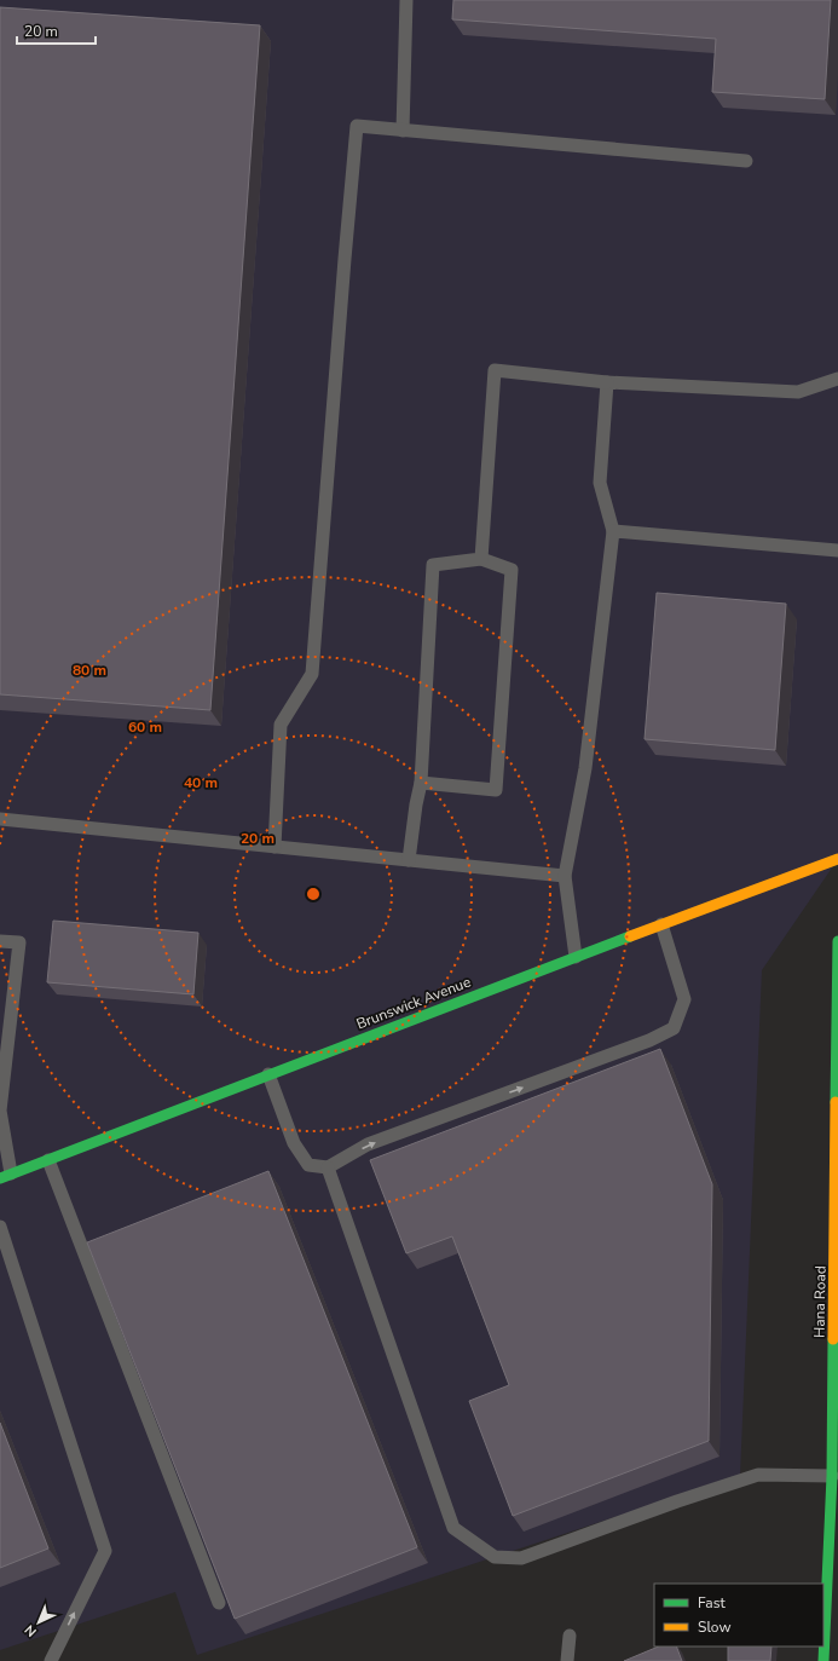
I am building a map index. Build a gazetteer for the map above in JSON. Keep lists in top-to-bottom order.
{
  "streets": {
    "street": ["Brunswick Avenue", "Hana Road"]
  },
  "legend": ["Fast", "Slow"],
  "scale_bar": "20 m",
  "north": "bottom left",
  "rings": [
    "80 m",
    "60 m",
    "40 m",
    "20 m"
  ]
}
